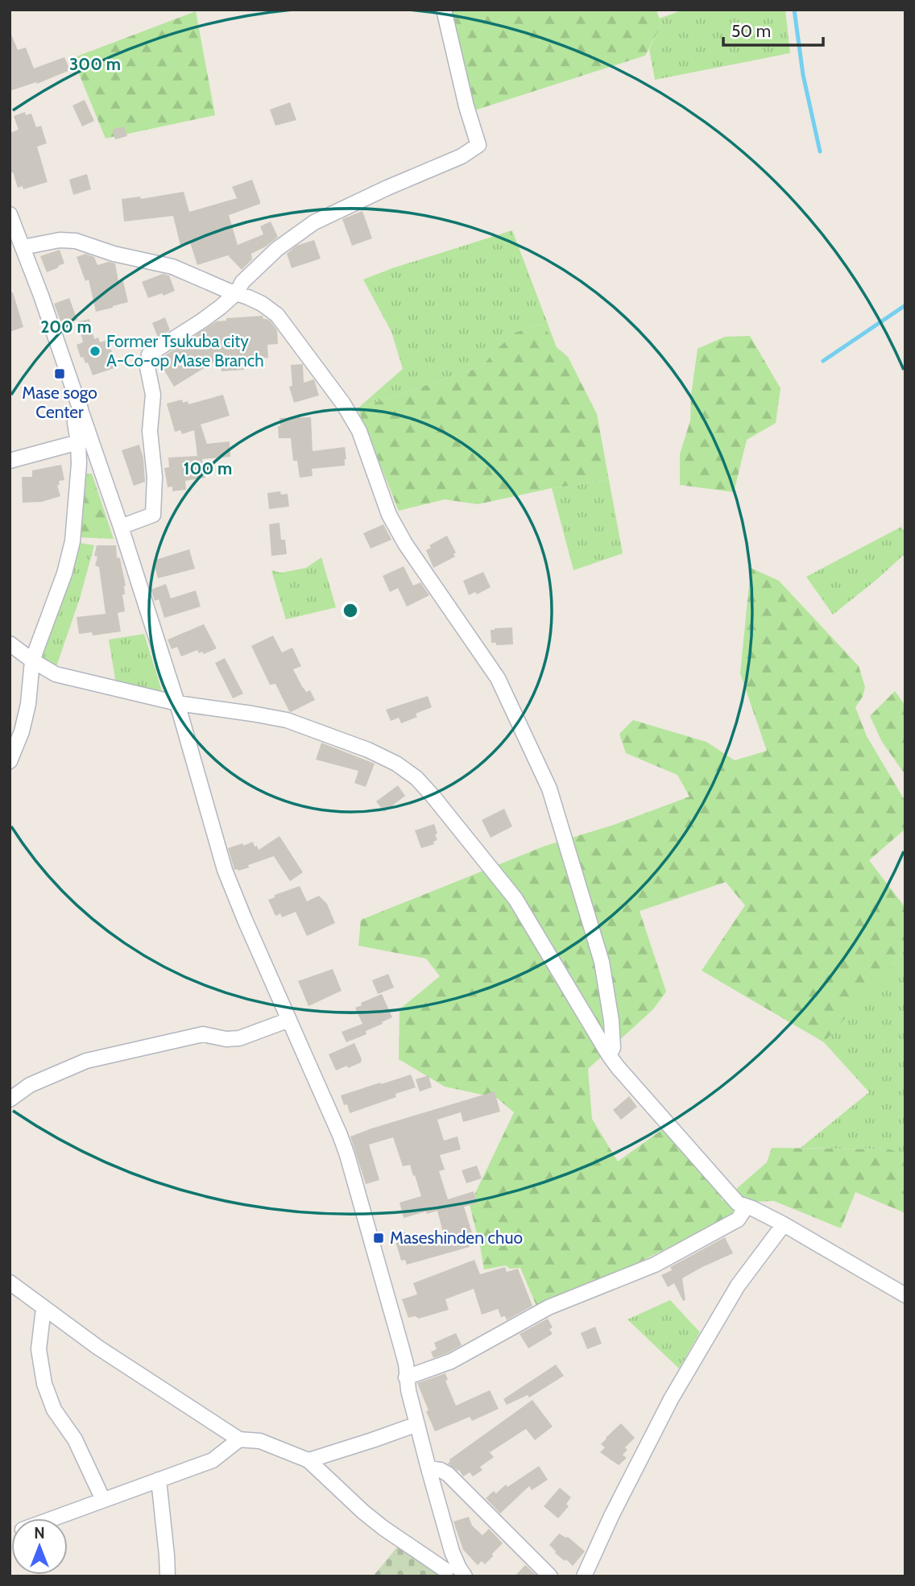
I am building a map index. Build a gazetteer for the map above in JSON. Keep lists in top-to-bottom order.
{
  "places": {
    "other": ["Former Tsukuba city A-Co-op Mase Branch"],
    "transit": ["Mase sogo Center", "Maseshinden chuo"]
  },
  "scale_bar": "50 m",
  "north": "top",
  "rings": ["300 m", "200 m", "100 m"]
}
